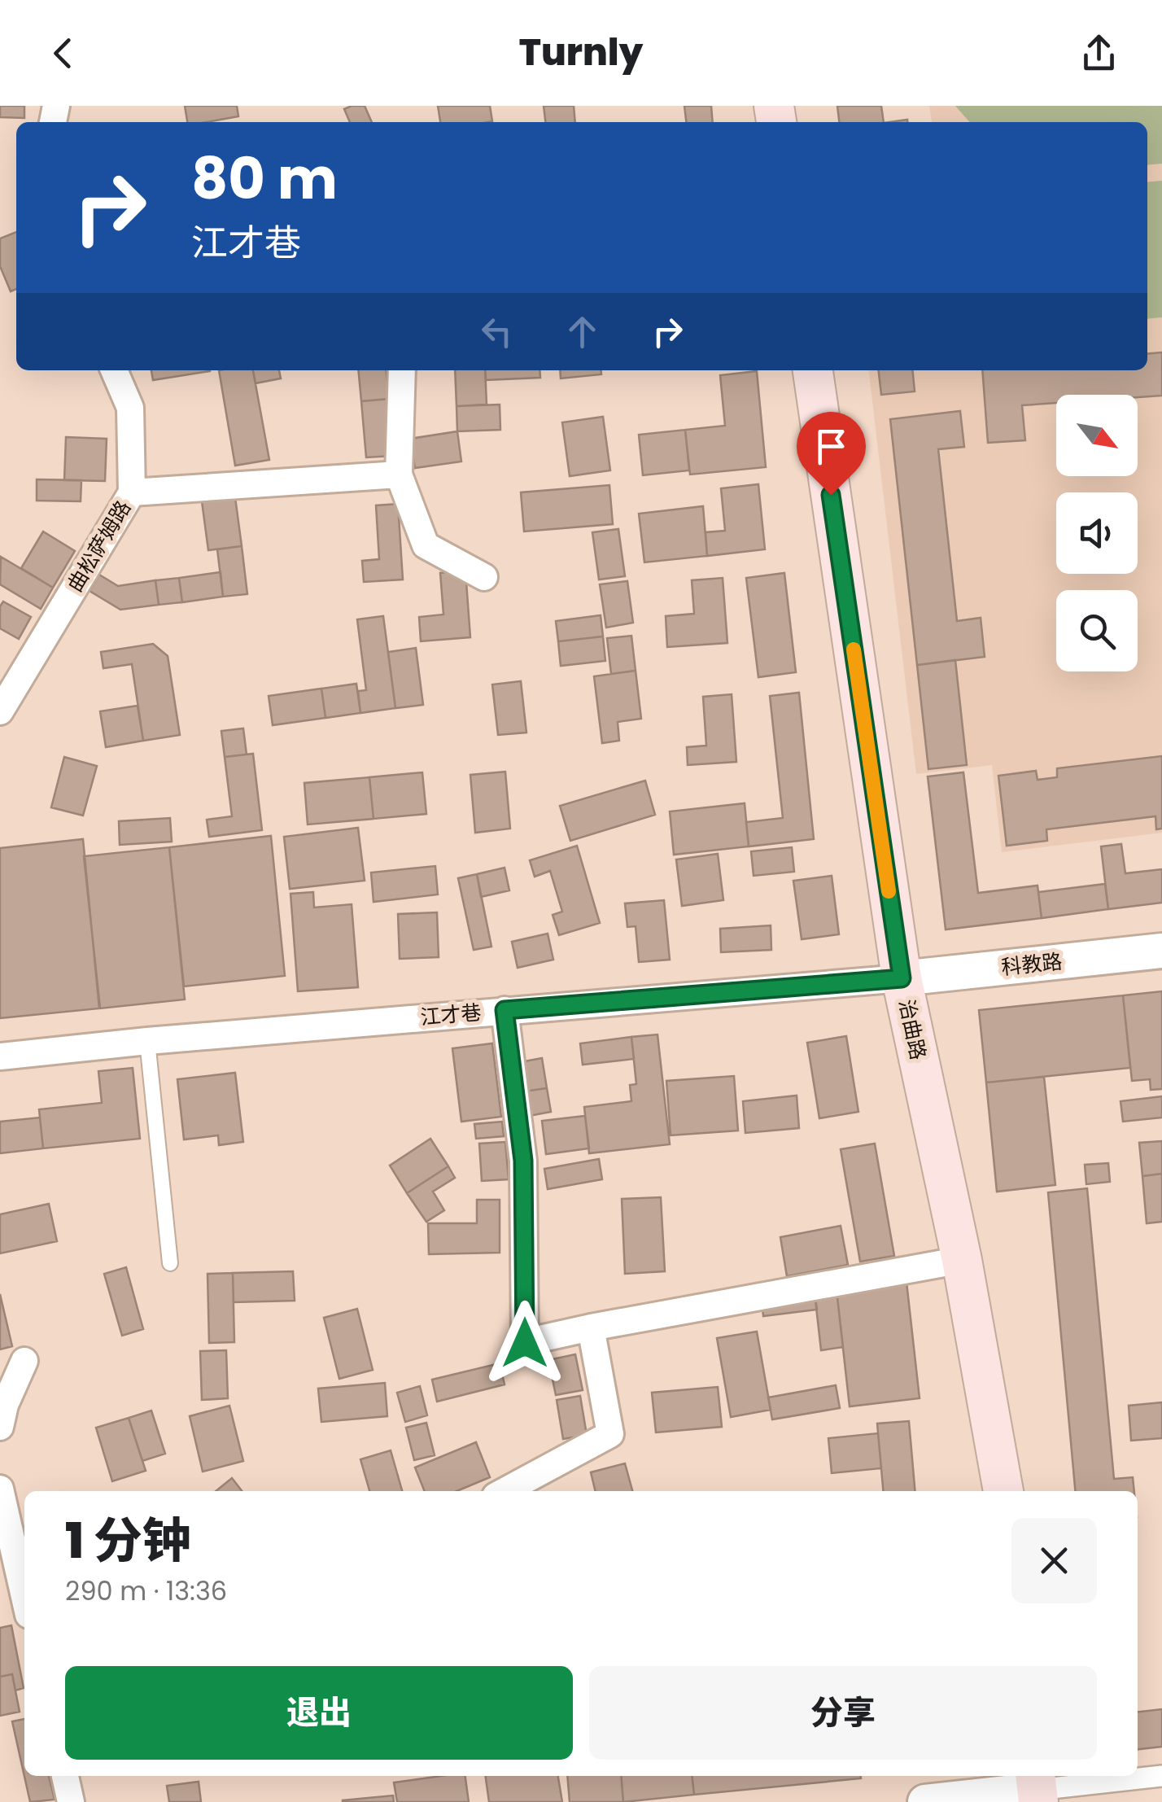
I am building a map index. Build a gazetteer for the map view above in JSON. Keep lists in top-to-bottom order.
{
  "streets": {
    "main road": ["治曲路"],
    "street": ["曲松萨姆路", "科教路", "江才巷"]
  },
  "crossings": [
    ["科教路", "江才巷"],
    ["科教路", "治曲路"],
    ["江才巷", "治曲路"]
  ],
  "north": "bottom right",
  "page": {
    "header": "Turnly",
    "turn": ["80 m", "江才巷"],
    "heading": ["1 分钟", "290 m · 13:36"],
    "buttons": ["退出", "分享"]
  }
}
